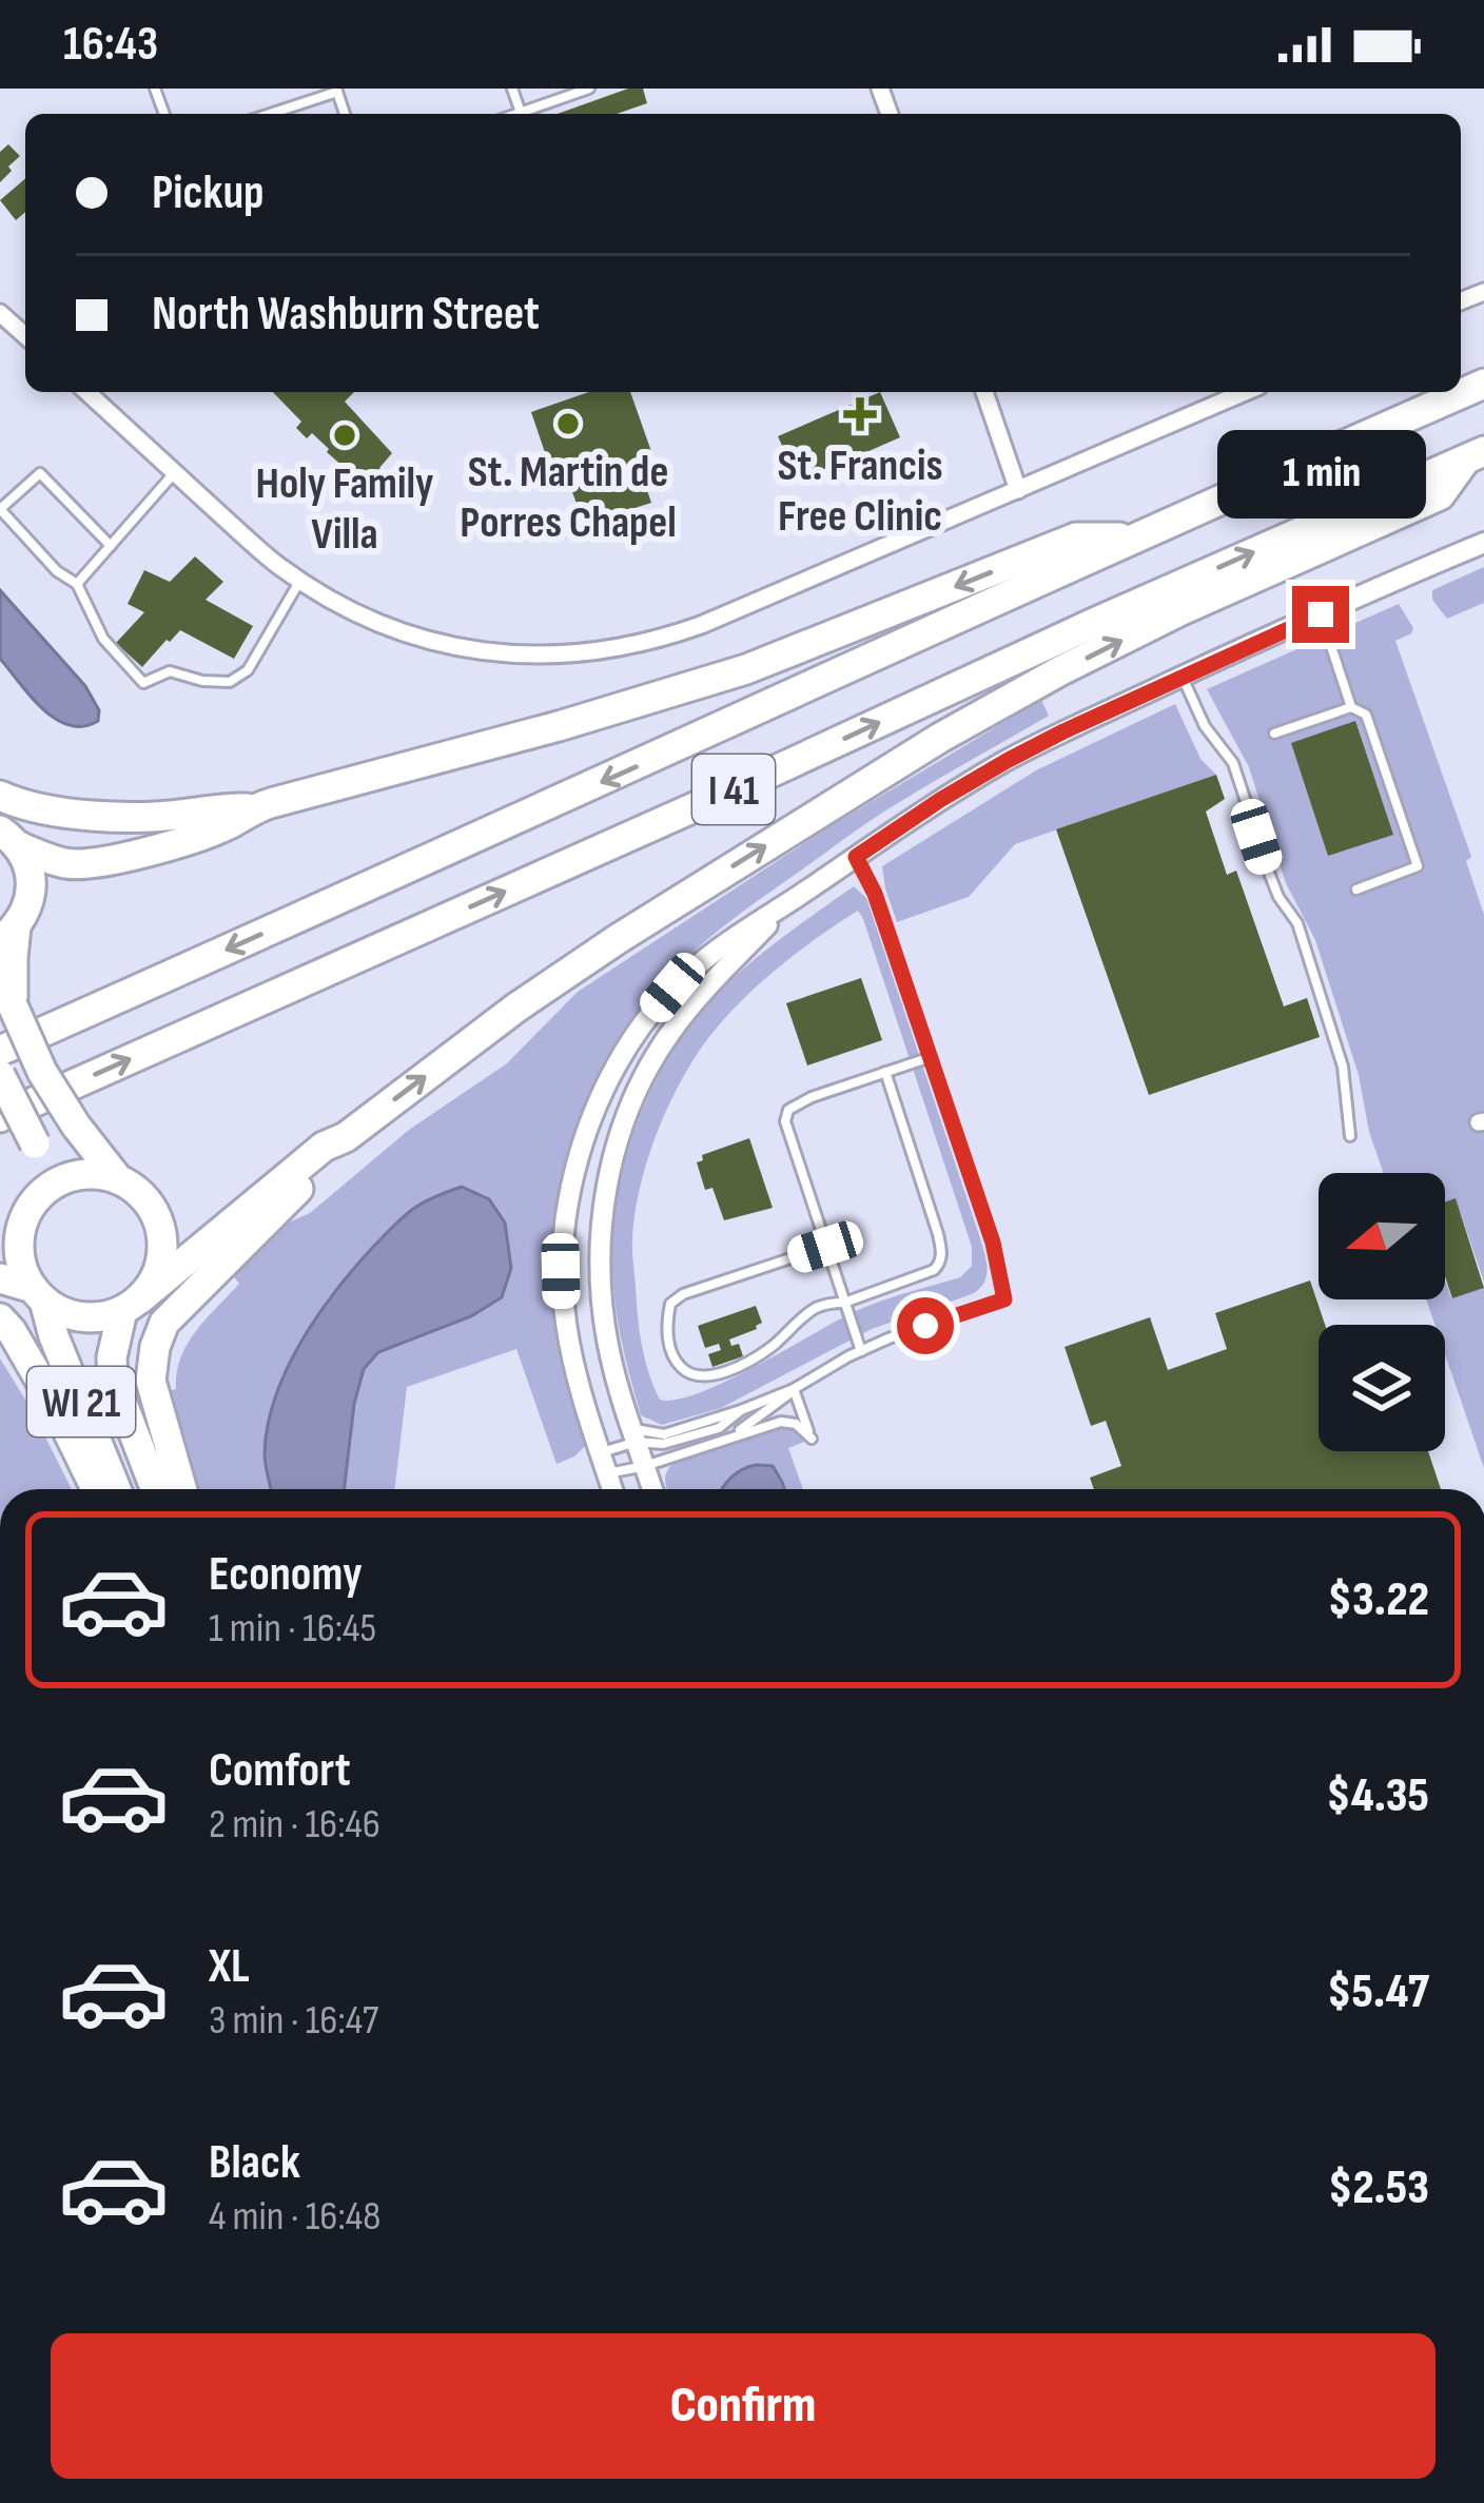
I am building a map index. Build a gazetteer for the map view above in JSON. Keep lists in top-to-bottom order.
{
  "streets": {
    "highway": ["I 41", "WI 21"]
  },
  "places": {
    "health": ["St. Francis Free Clinic"],
    "other": ["St. Martin de Porres Chapel", "Holy Family Villa"]
  },
  "north": "left",
  "page": {
    "status": "16:43",
    "banner": ["Pickup", "North Washburn Street"],
    "bubble": "1 min",
    "list": [
      {
        "name": "Economy",
        "note": "1 min · 16:45",
        "value": "$3.22"
      },
      {
        "name": "Comfort",
        "note": "2 min · 16:46",
        "value": "$4.35"
      },
      {
        "name": "XL",
        "note": "3 min · 16:47",
        "value": "$5.47"
      },
      {
        "name": "Black",
        "note": "4 min · 16:48",
        "value": "$2.53"
      }
    ],
    "buttons": "Confirm"
  }
}
